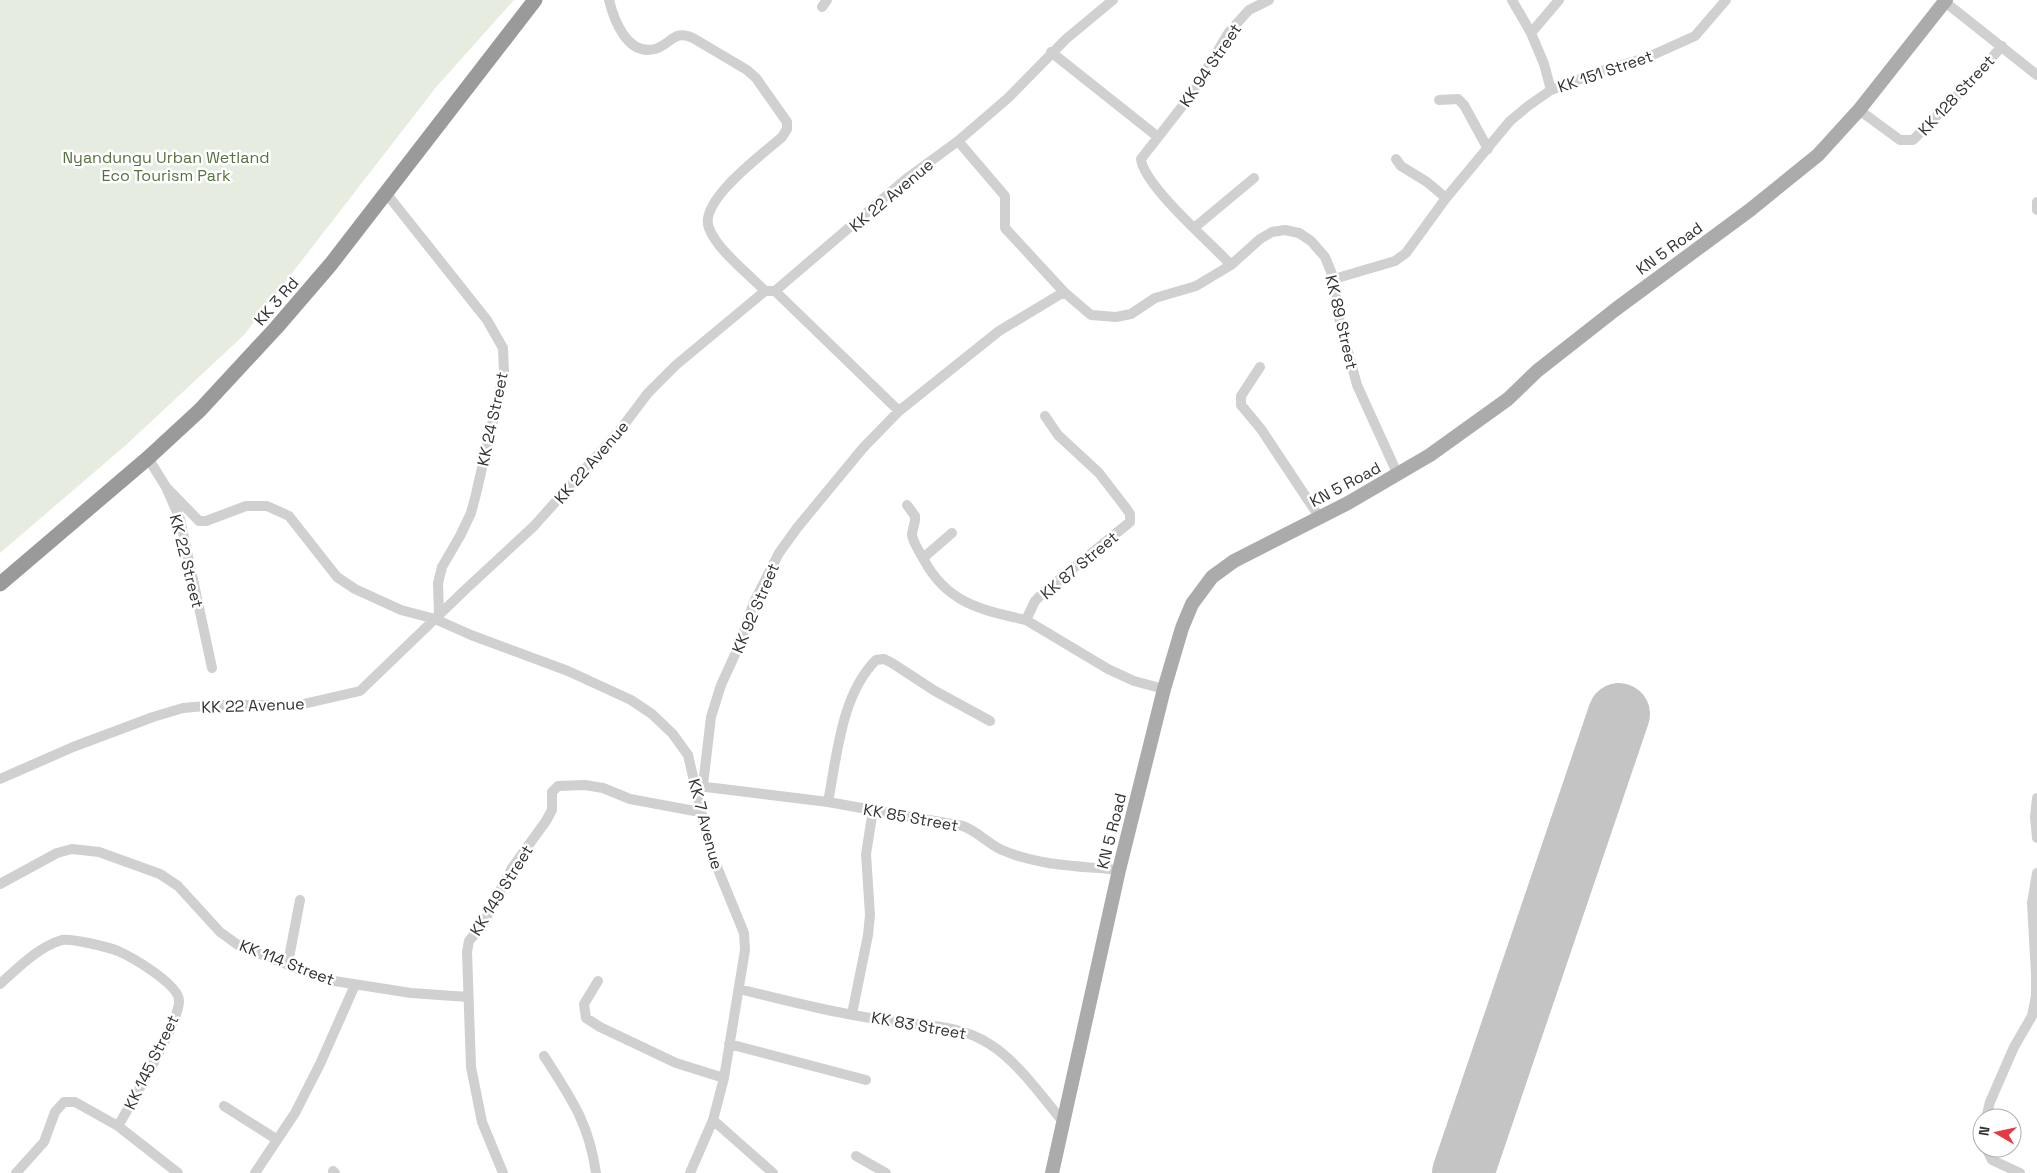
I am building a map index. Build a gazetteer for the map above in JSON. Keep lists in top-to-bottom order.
{
  "streets": {
    "highway": ["KK 3 Rd"],
    "main road": ["KN 5 Road"],
    "street": [
      "KK 94 Street",
      "KK 151 Street",
      "KK 128 Street",
      "KK 22 Avenue",
      "KK 89 Street",
      "KK 24 Street",
      "KK 22 Street",
      "KK 87 Street",
      "KK 92 Street",
      "KK 85 Street",
      "KK 7 Avenue",
      "KK 149 Street",
      "KK 114 Street",
      "KK 83 Street",
      "KK 145 Street"
    ]
  },
  "crossings": [
    ["KK 94 Street", "KK 89 Street"],
    ["KK 151 Street", "KK 89 Street"],
    ["KK 128 Street", "KN 5 Road"],
    ["KK 22 Avenue", "KK 24 Street"],
    ["KK 22 Avenue", "KK 7 Avenue"],
    ["KN 5 Road", "KK 89 Street"],
    ["KN 5 Road", "KK 85 Street"],
    ["KN 5 Road", "KK 83 Street"],
    ["KK 3 Rd", "KK 24 Street"],
    ["KK 3 Rd", "KK 22 Street"],
    ["KK 89 Street", "KK 92 Street"],
    ["KK 24 Street", "KK 7 Avenue"],
    ["KK 22 Street", "KK 7 Avenue"],
    ["KK 92 Street", "KK 85 Street"],
    ["KK 92 Street", "KK 7 Avenue"],
    ["KK 85 Street", "KK 7 Avenue"],
    ["KK 7 Avenue", "KK 149 Street"],
    ["KK 7 Avenue", "KK 83 Street"],
    ["KK 149 Street", "KK 114 Street"]
  ],
  "parks": ["Nyandungu Urban Wetland Eco Tourism Park"],
  "north": "left"
}
